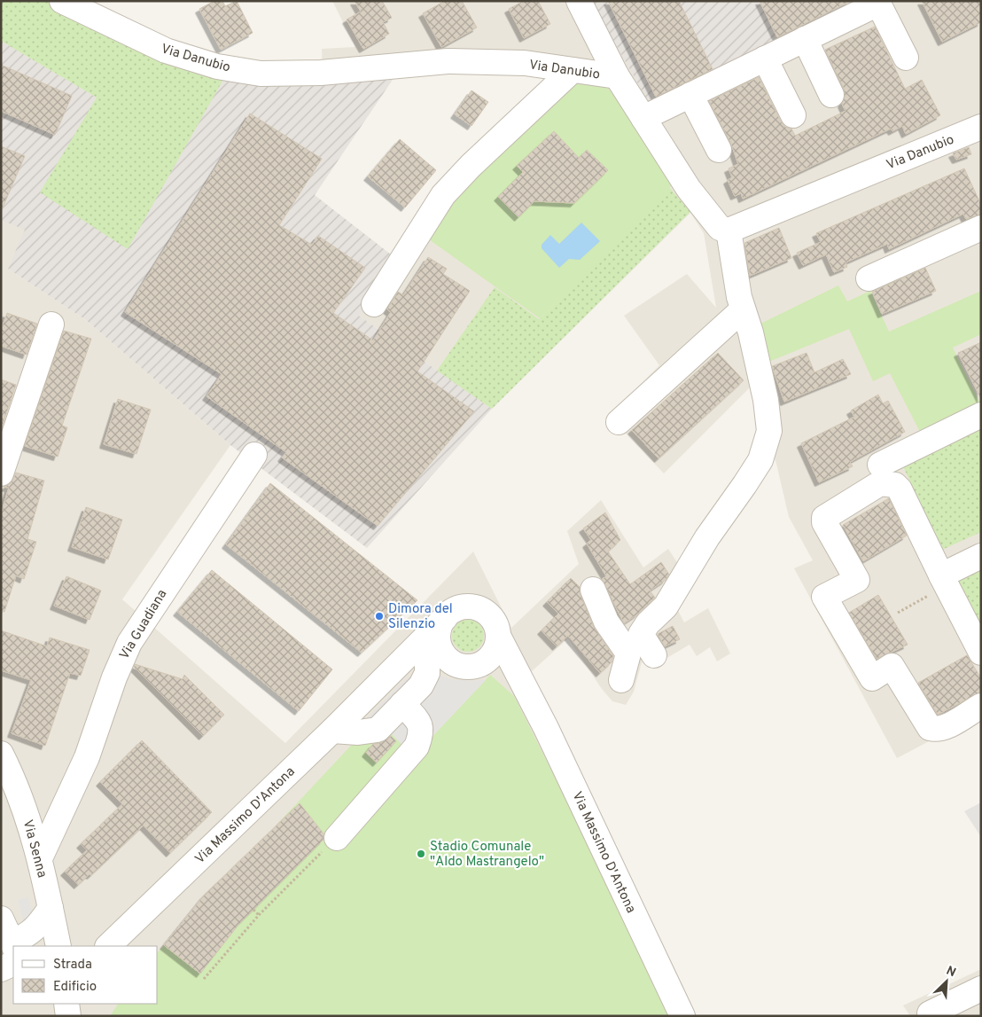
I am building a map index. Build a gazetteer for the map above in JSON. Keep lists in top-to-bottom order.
{
  "streets": {
    "street": [
      "Via Danubio",
      "Via Guadiana",
      "Via Massimo D'Antona",
      "Via Senna"
    ]
  },
  "crossings": [
    ["Via Guadiana", "Via Senna"]
  ],
  "places": ["Dimora del Silenzio", "Stadio Comunale \"Aldo Mastrangelo\""],
  "legend": ["Strada", "Edificio"],
  "north": "top right"
}
